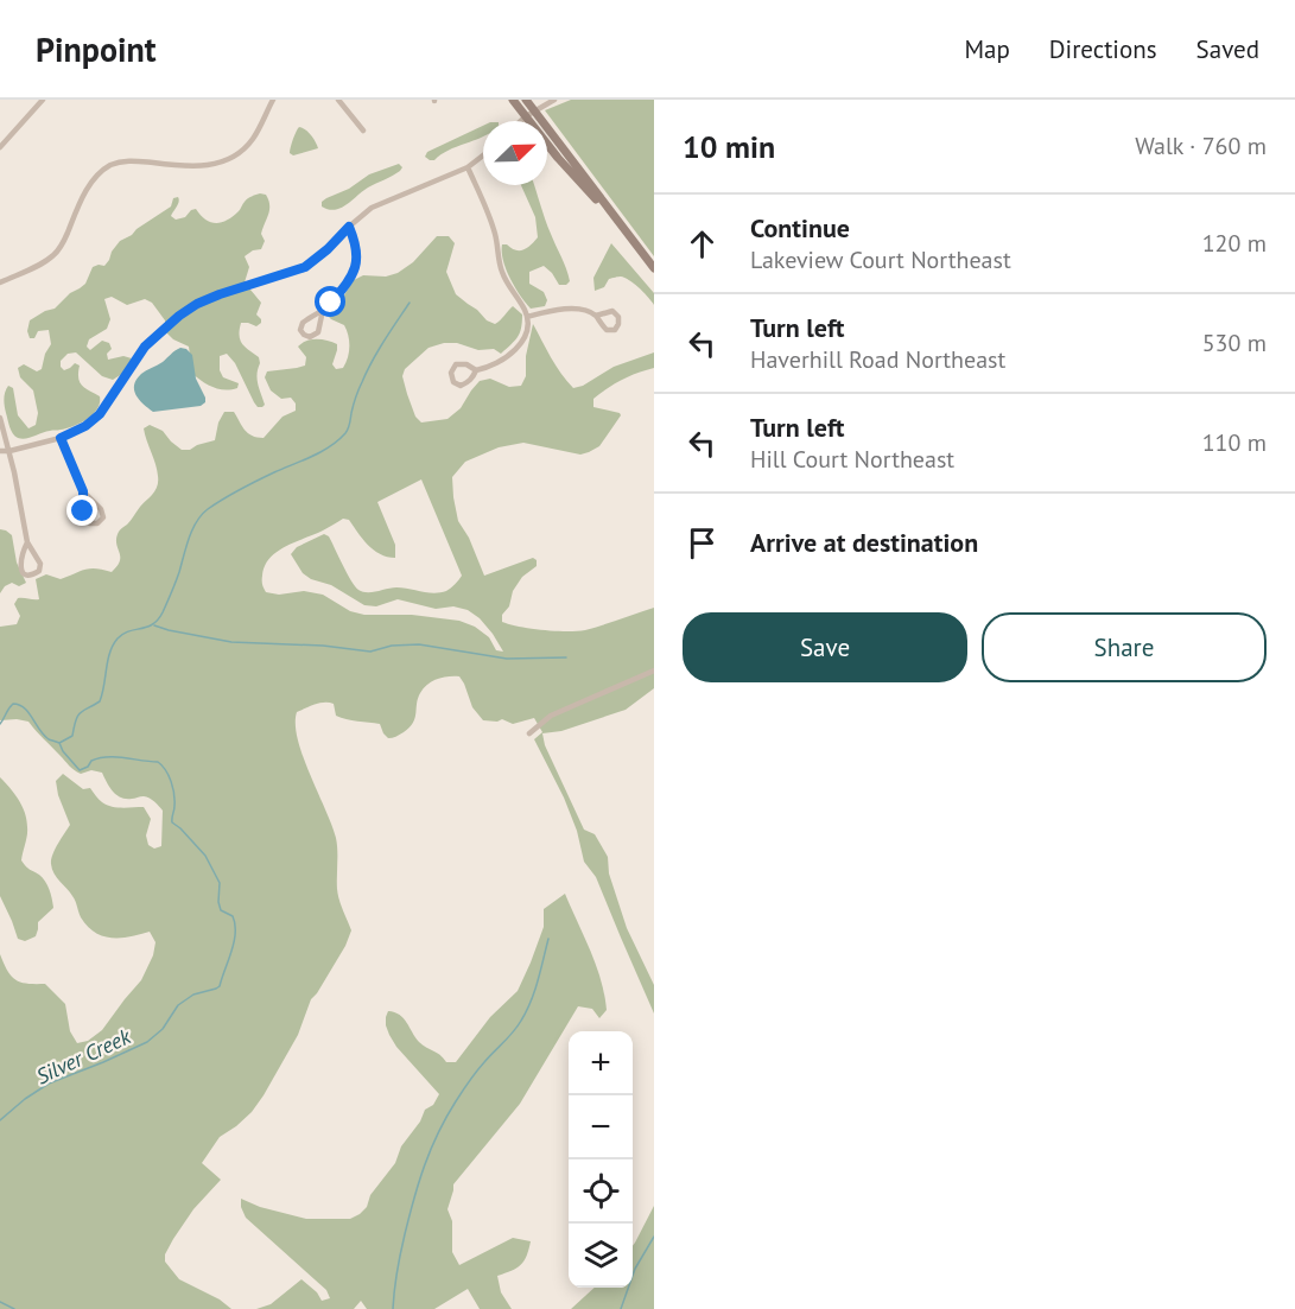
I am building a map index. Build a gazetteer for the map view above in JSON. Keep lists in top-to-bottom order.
{
  "water": ["Silver Creek"],
  "north": "top right",
  "page": {
    "header": "Pinpoint",
    "nav": ["Map", "Directions", "Saved"],
    "heading": ["10 min", "Walk · 760 m"],
    "list": [
      ["Continue", "Lakeview Court Northeast", "120 m"],
      ["Turn left", "Haverhill Road Northeast", "530 m"],
      ["Turn left", "Hill Court Northeast", "110 m"],
      "Arrive at destination"
    ],
    "buttons": ["Save", "Share"],
    "map_buttons": ["+", "−"]
  }
}
